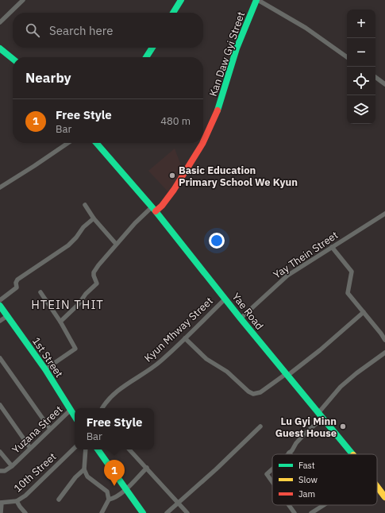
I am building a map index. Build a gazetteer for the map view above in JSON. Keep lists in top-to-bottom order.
{
  "streets": {
    "street": [
      "Kan Daw Gyi Street",
      "Yay Thein Street",
      "Yae Road",
      "Kyun Mhway Street",
      "1st Street",
      "Yuzana Street",
      "10th Street"
    ]
  },
  "crossings": [
    ["Kan Daw Gyi Street", "Yae Road"],
    ["Yay Thein Street", "Yae Road"],
    ["Yae Road", "Kyun Mhway Street"],
    ["1st Street", "Yuzana Street"]
  ],
  "districts": ["HTEIN THIT"],
  "places": ["Basic Education Primary School We Kyun", "Lu Gyi Minn Guest House"],
  "legend": ["Fast", "Slow", "Jam"],
  "page": {
    "map_buttons": ["+", "−"],
    "search": "Search here",
    "heading": "Nearby",
    "list": [
      {
        "mark": "1",
        "name": "Free Style",
        "note": "Bar",
        "value": "480 m"
      }
    ],
    "popup": ["Free Style", "Bar"],
    "pins": "1"
  }
}
